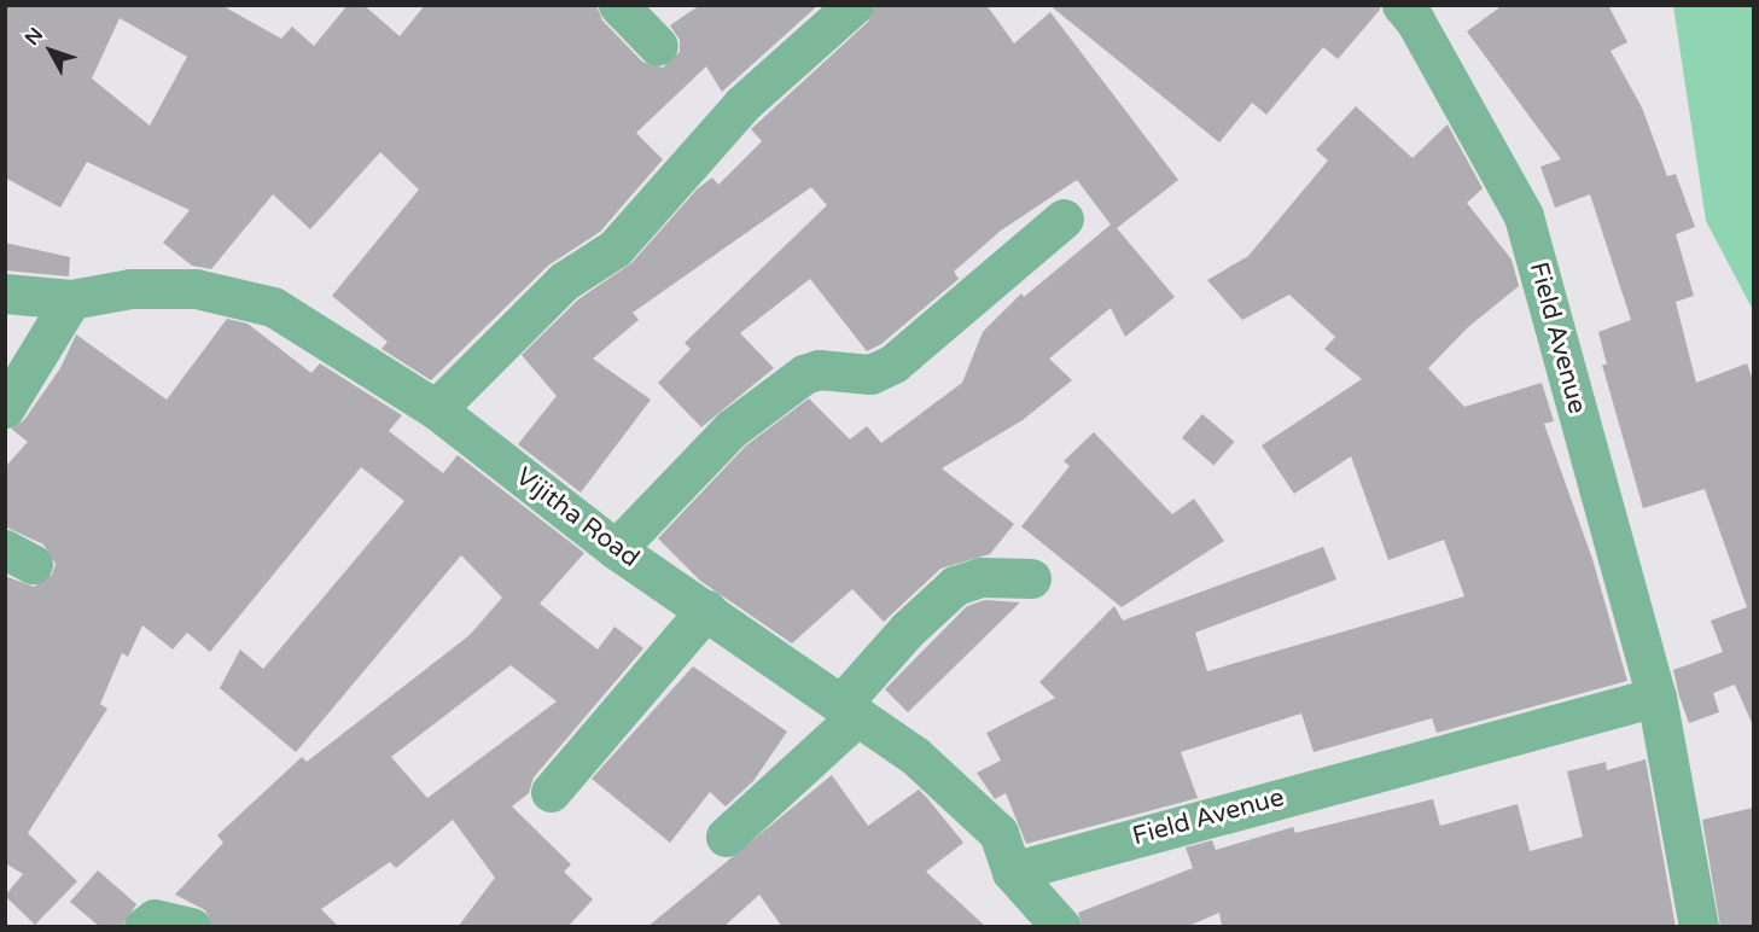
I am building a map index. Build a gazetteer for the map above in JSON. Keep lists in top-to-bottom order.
{
  "streets": {
    "street": ["Field Avenue", "Vijitha Road"]
  },
  "crossings": [
    ["Field Avenue", "Vijitha Road"]
  ],
  "north": "top left"
}
